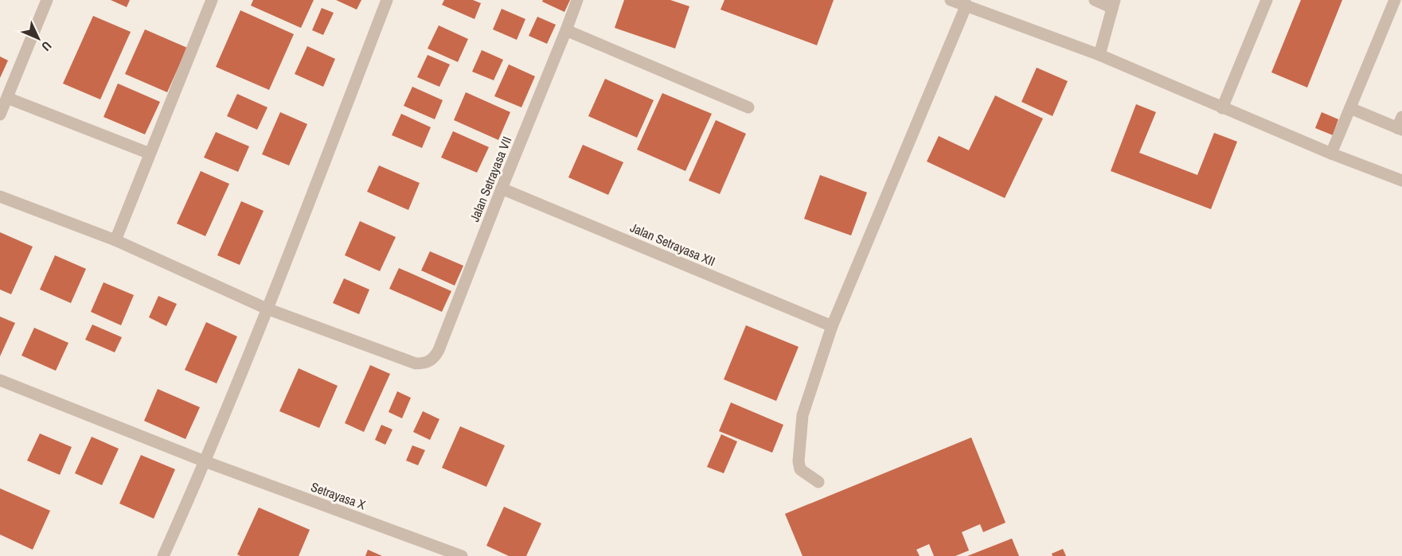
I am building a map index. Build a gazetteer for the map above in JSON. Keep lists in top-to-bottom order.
{
  "streets": {
    "street": ["Jalan Setrayasa VII", "Jalan Setrayasa XII", "Setrayasa X"]
  },
  "crossings": [
    ["Jalan Setrayasa VII", "Jalan Setrayasa XII"]
  ],
  "north": "bottom right"
}
